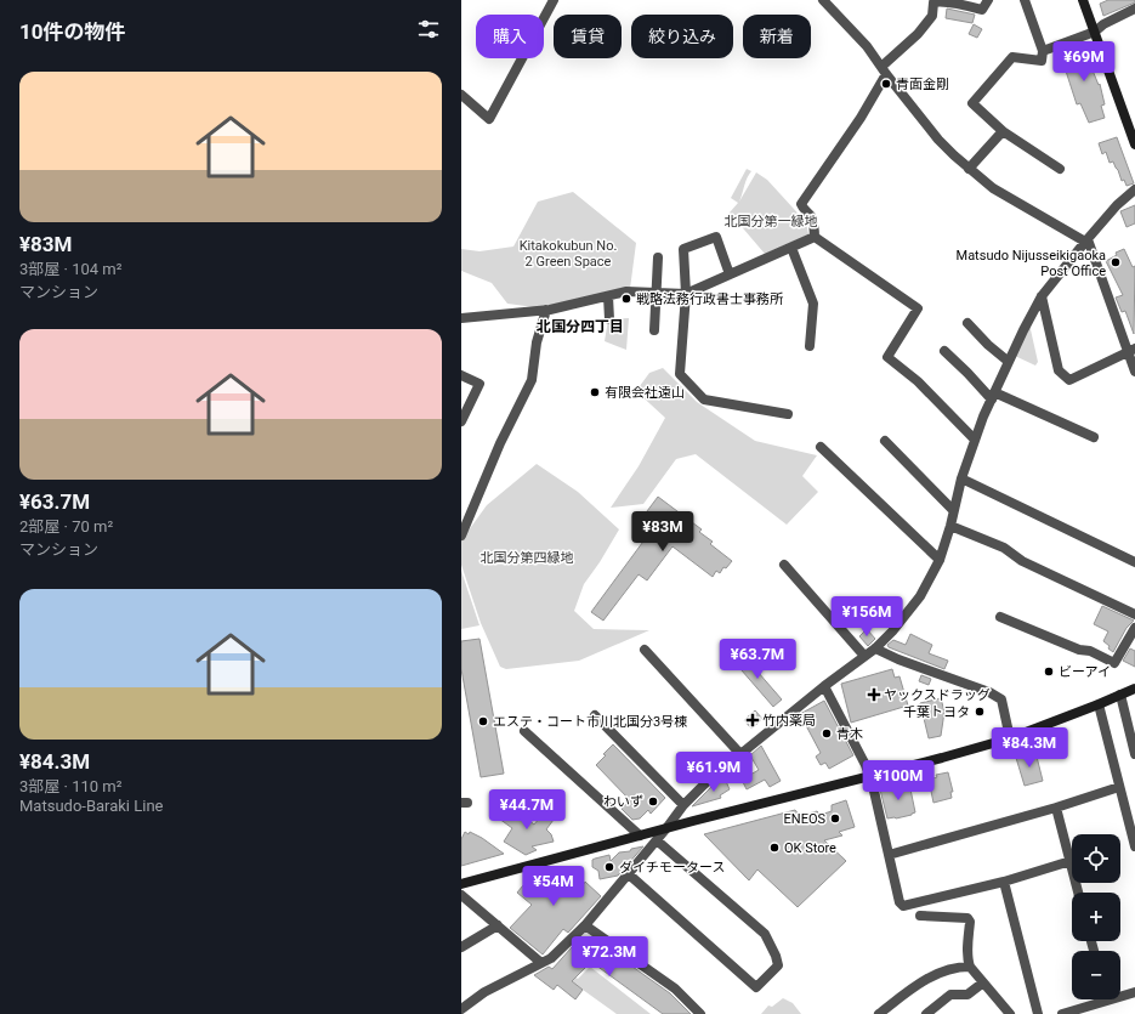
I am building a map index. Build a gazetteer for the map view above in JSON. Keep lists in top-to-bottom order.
{
  "districts": ["北国分四丁目"],
  "parks": ["北国分第一緑地", "Kitakokubun No. 2 Green Space", "北国分第四緑地"],
  "places": {
    "other": [
      "青面金剛",
      "Matsudo Nijusseikigaoka Post Office",
      "戦略法務行政書士事務所",
      "有限会社遠山",
      "ビーアイ",
      "千葉トヨタ",
      "エステ・コート市川北国分3号棟",
      "青木",
      "わいず",
      "ENEOS",
      "OK Store",
      "ダイチモータース"
    ],
    "health": ["ヤックスドラッグ", "竹内薬局"]
  },
  "page": {
    "heading": "10件の物件",
    "chip": [
      "購入",
      "賃貸",
      "絞り込み",
      "新着"
    ],
    "price": [
      "¥69M",
      "¥83M",
      "¥156M",
      "¥63.7M",
      "¥84.3M",
      "¥61.9M",
      "¥100M",
      "¥44.7M",
      "¥54M",
      "¥72.3M"
    ],
    "list": [
      {
        "name": "¥83M",
        "note": "3部屋 · 104 m² · マンション"
      },
      {
        "name": "¥63.7M",
        "note": "2部屋 · 70 m² · マンション"
      },
      {
        "name": "¥84.3M",
        "note": "3部屋 · 110 m² · Matsudo-Baraki Line"
      }
    ],
    "map_buttons": ["+", "−"]
  }
}
